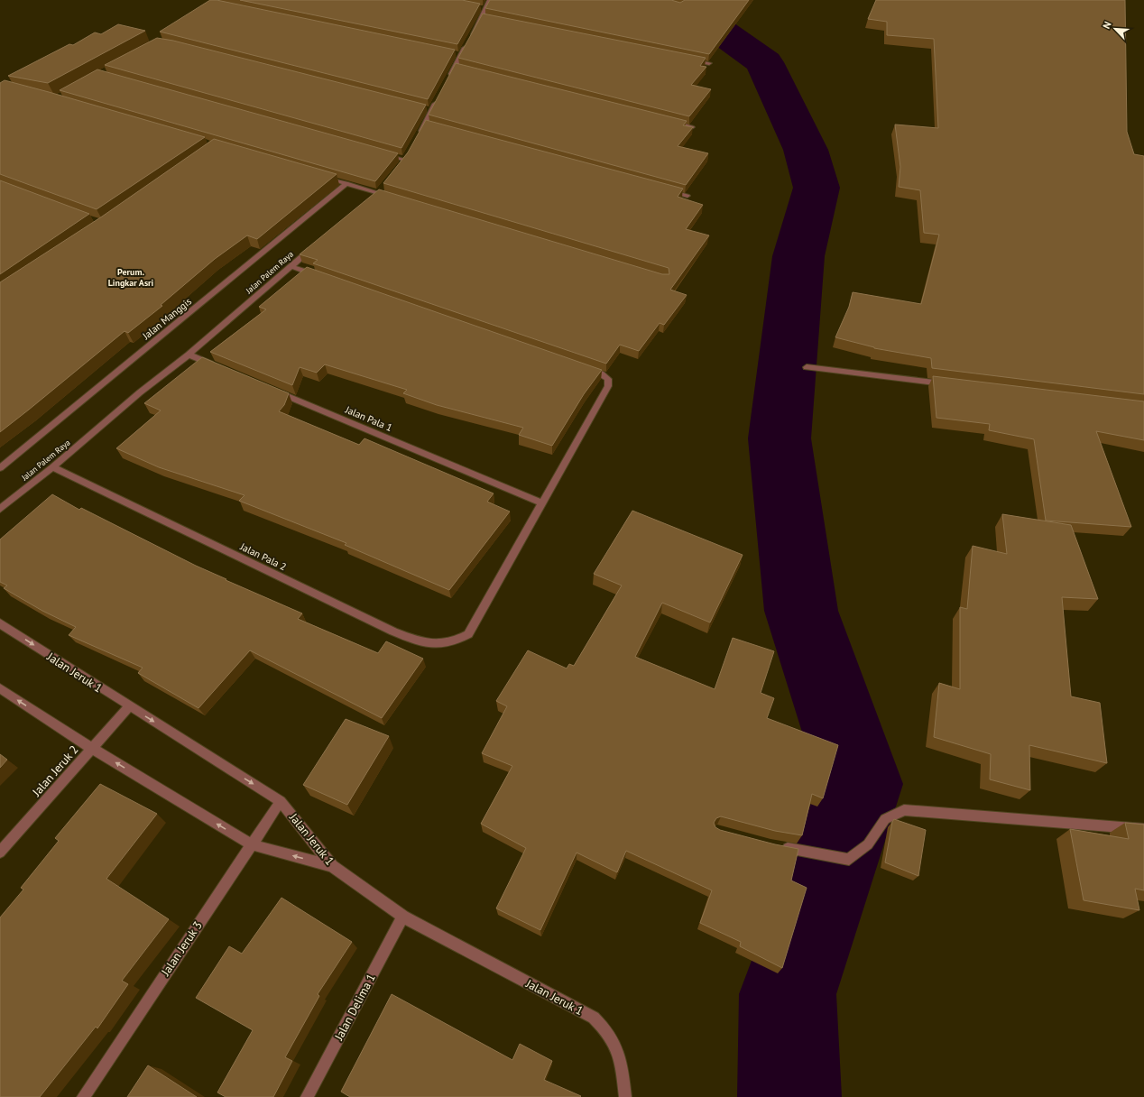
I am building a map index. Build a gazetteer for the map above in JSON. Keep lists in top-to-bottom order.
{
  "streets": {
    "street": [
      "Jalan Palem Raya",
      "Jalan Manggis",
      "Jalan Pala 1",
      "Jalan Pala 2",
      "Jalan Jeruk 1",
      "Jalan Jeruk 2",
      "Jalan Jeruk 3",
      "Jalan Delima 1"
    ]
  },
  "crossings": [
    ["Jalan Palem Raya", "Jalan Pala 2"],
    ["Jalan Pala 1", "Jalan Pala 2"],
    ["Jalan Jeruk 1", "Jalan Jeruk 2"],
    ["Jalan Jeruk 1", "Jalan Jeruk 3"],
    ["Jalan Jeruk 1", "Jalan Delima 1"]
  ],
  "districts": ["Perum. Lingkar Asri"],
  "north": "top left"
}
